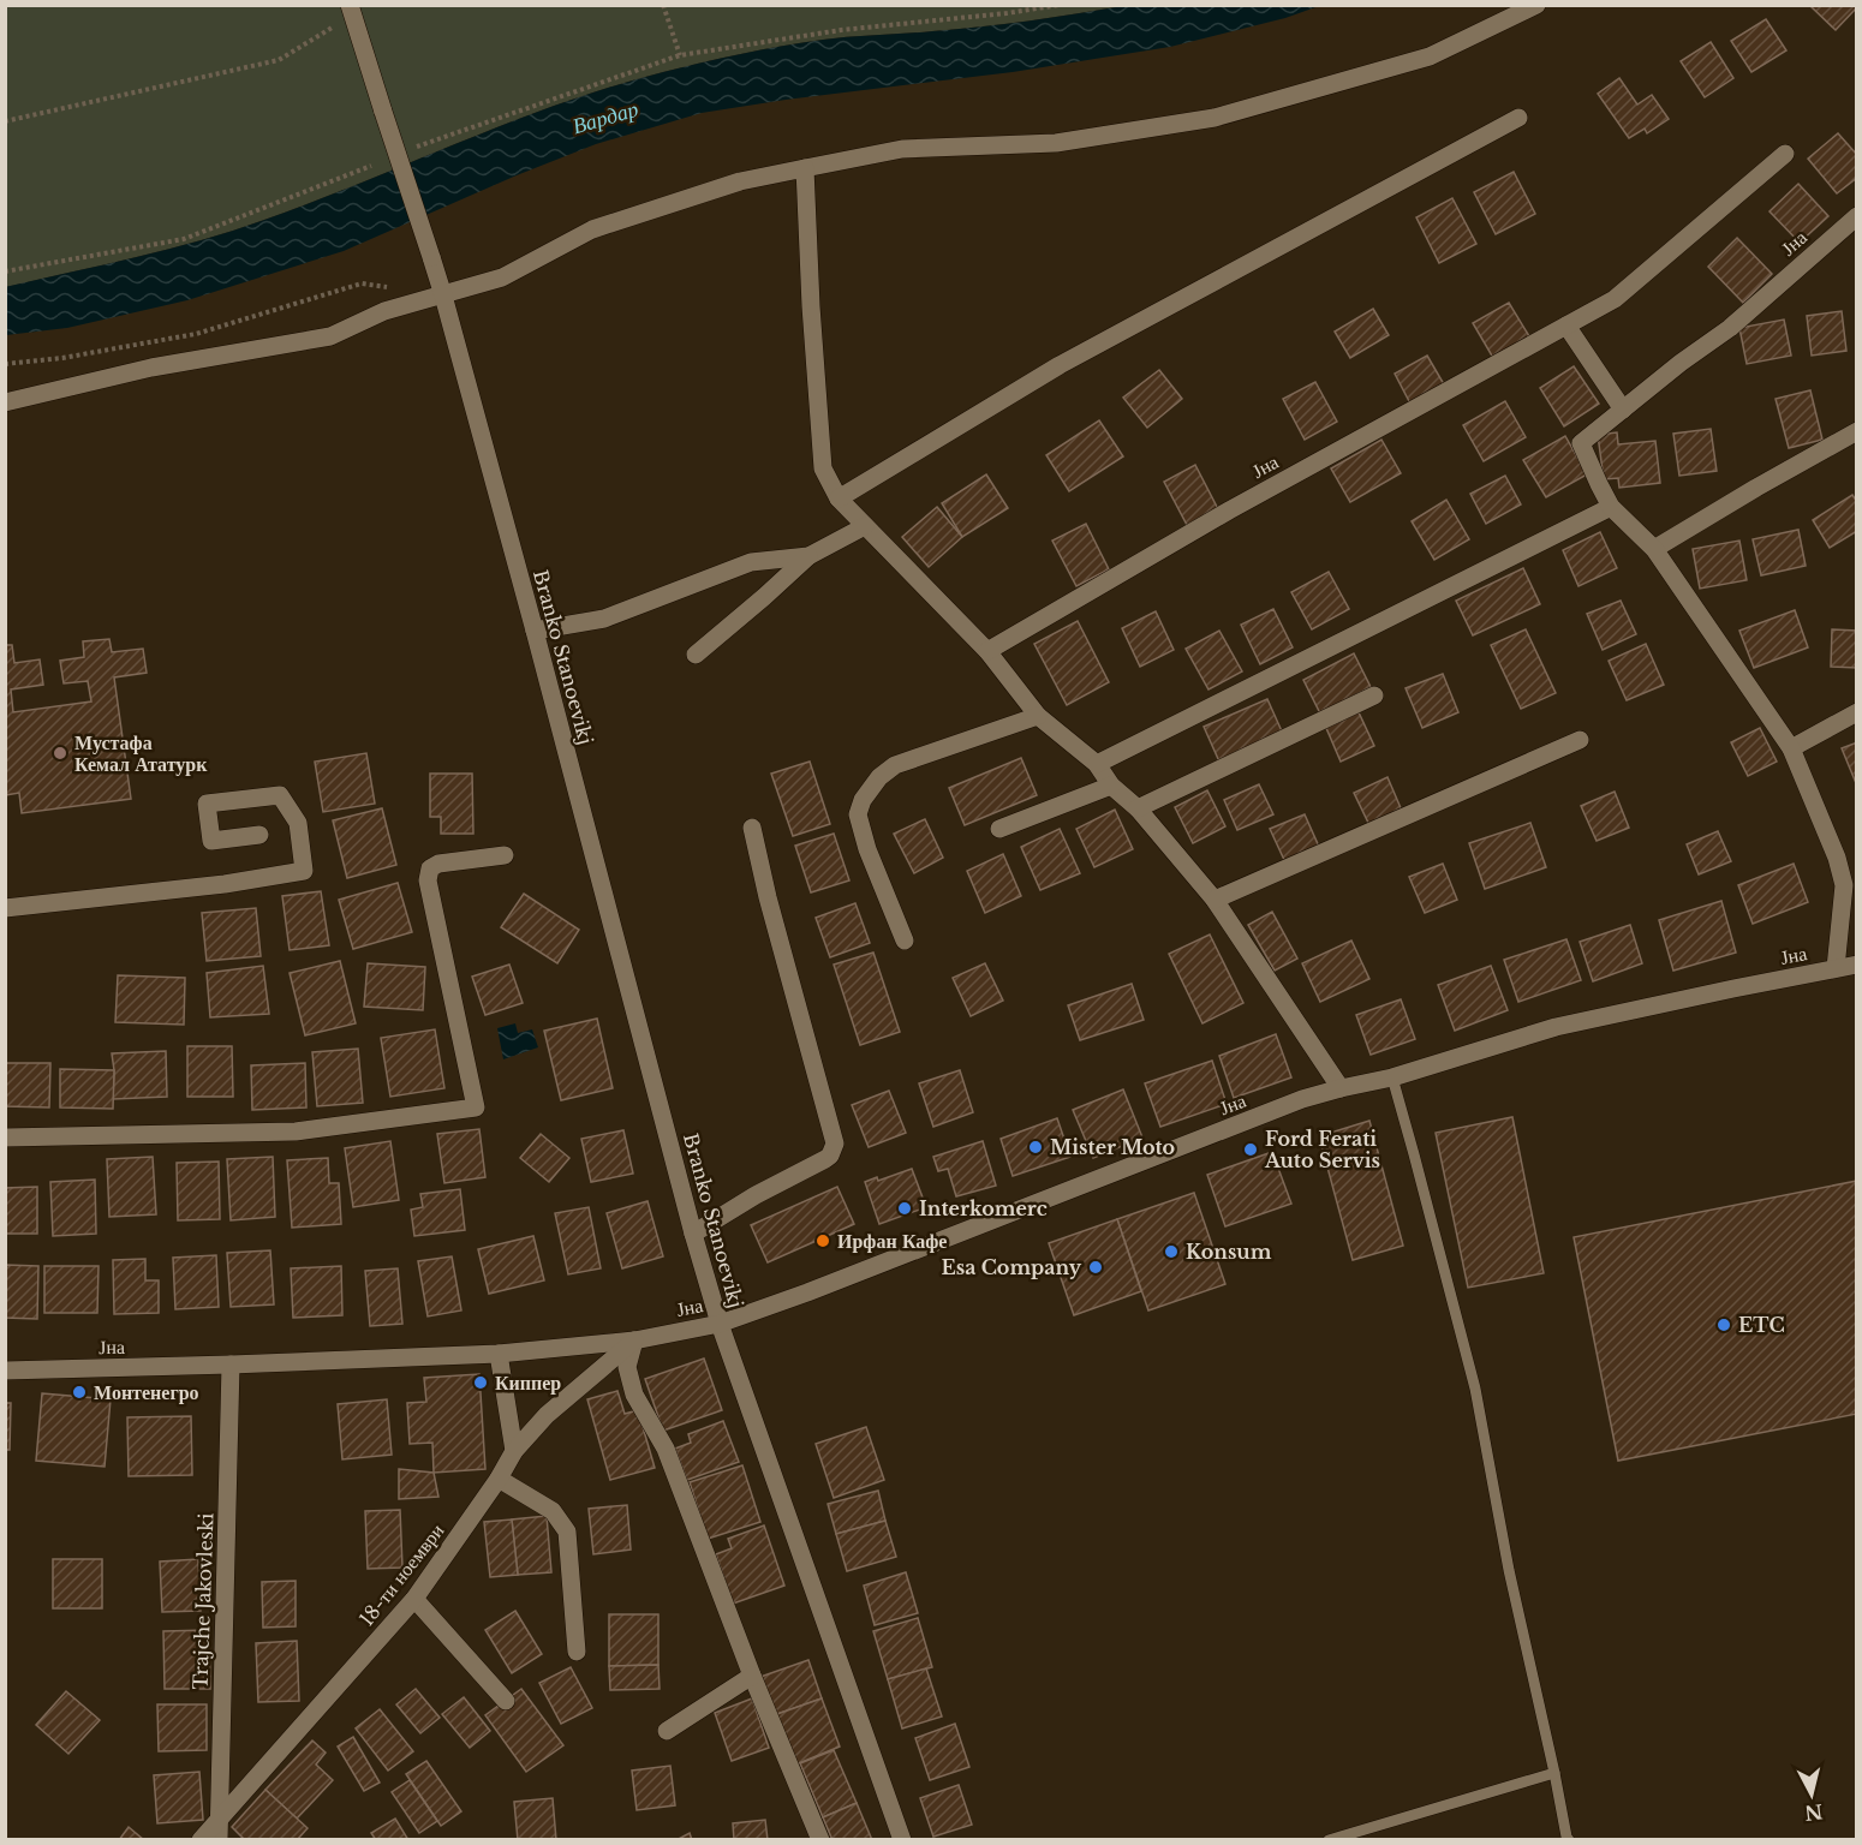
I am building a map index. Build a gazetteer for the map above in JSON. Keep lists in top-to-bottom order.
{
  "streets": {
    "street": [
      "Јна",
      "Branko Stanoevikj",
      "18-ти ноември",
      "Trajche Jakovleski"
    ]
  },
  "crossings": [
    ["Јна", "Branko Stanoevikj"],
    ["Јна", "18-ти ноември"],
    ["Јна", "Trajche Jakovleski"],
    ["18-ти ноември", "Trajche Jakovleski"]
  ],
  "water": ["Вардар"],
  "places": [
    "Мустафа Кемал Ататурк",
    "Mister Moto",
    "Ford Ferati Auto Servis",
    "Interkomerc",
    "Ирфан Кафе",
    "Konsum",
    "Esa Company",
    "ETC",
    "Киппер",
    "Монтенегро"
  ],
  "north": "bottom"
}
